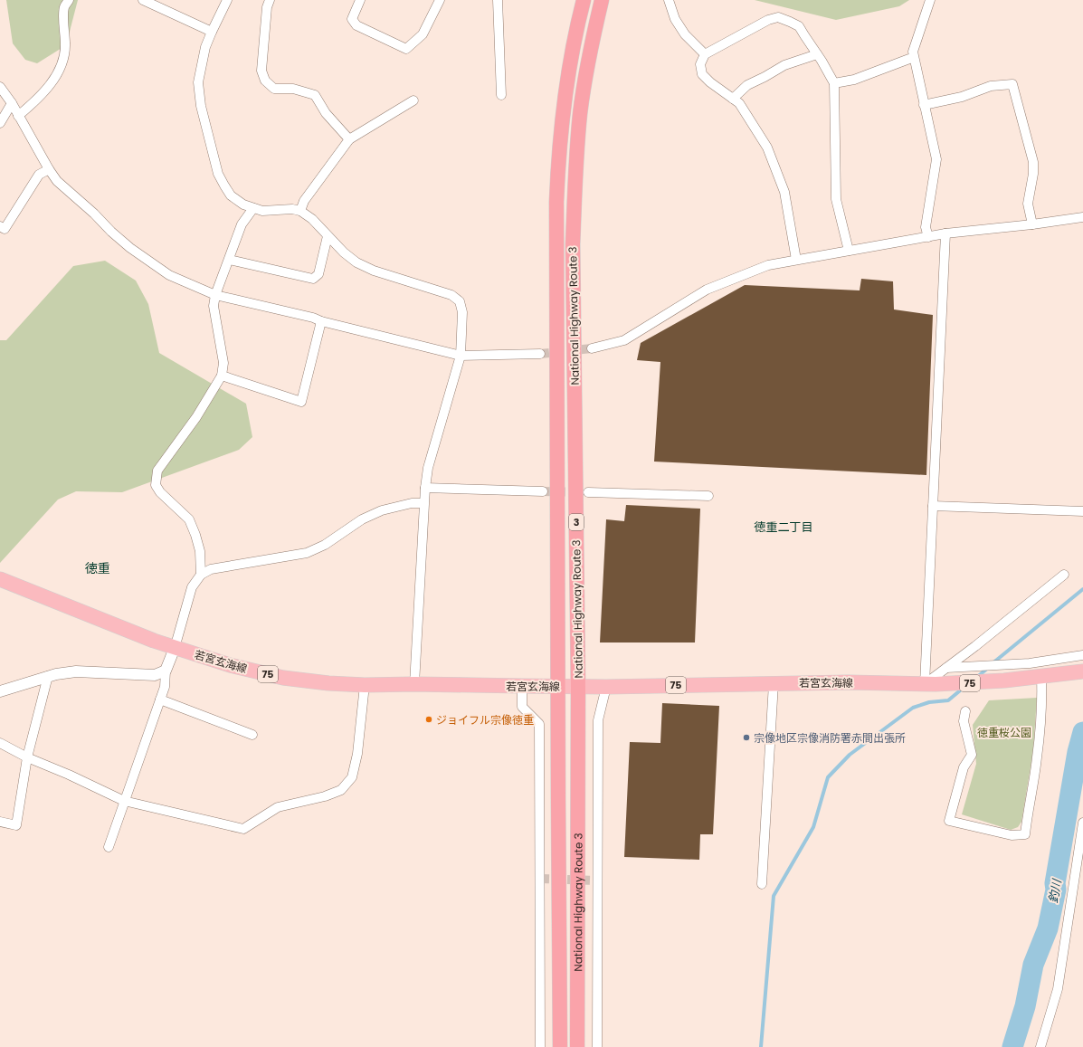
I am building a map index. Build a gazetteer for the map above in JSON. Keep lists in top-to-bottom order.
{
  "streets": {
    "highway": ["National Highway Route 3", "3"],
    "main road": ["若宮玄海線", "75"]
  },
  "crossings": [
    ["National Highway Route 3", "若宮玄海線"]
  ],
  "districts": ["徳重二丁目", "徳重"],
  "water": ["釣川"],
  "parks": ["徳重桜公園"],
  "places": ["ジョイフル宗像徳重", "宗像地区宗像消防署赤間出張所"]
}
